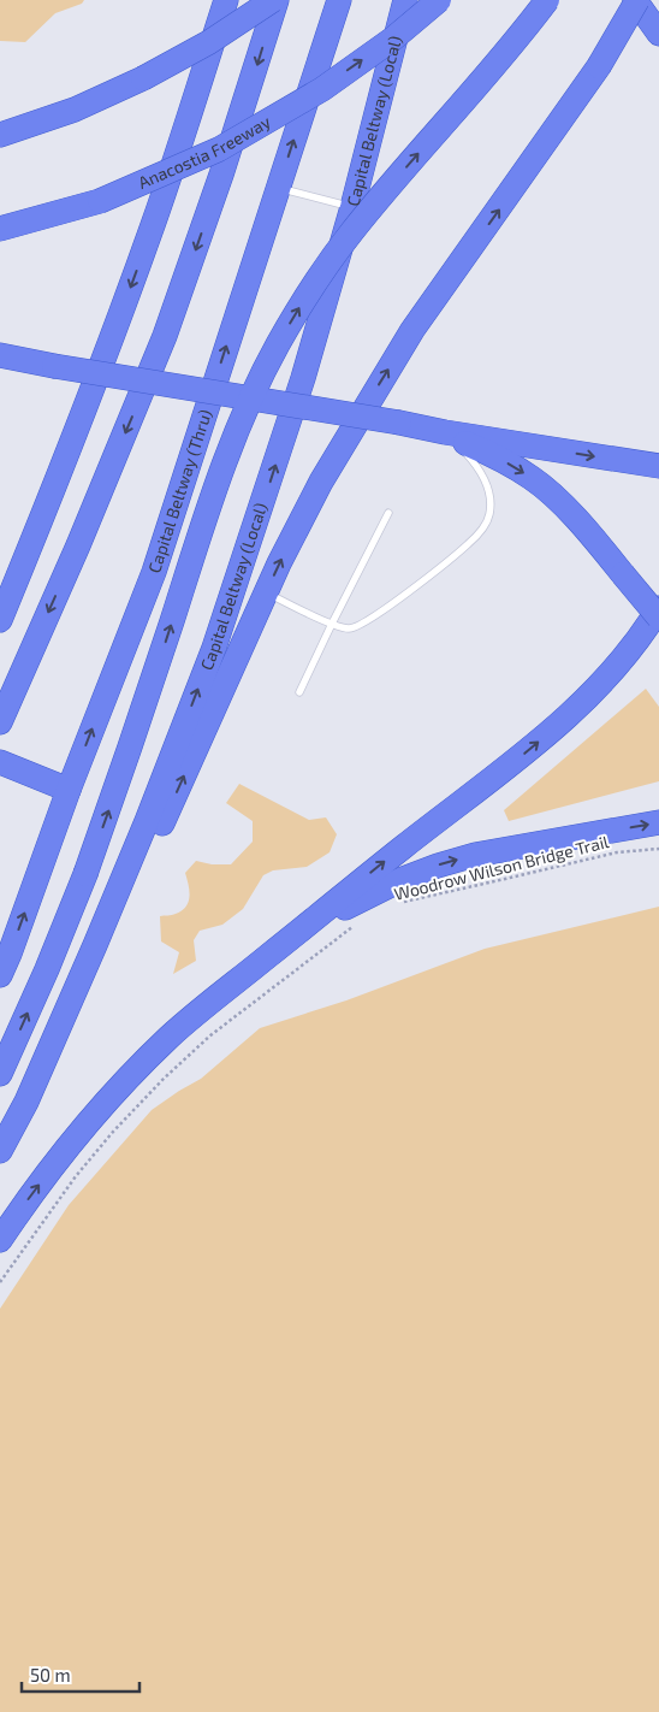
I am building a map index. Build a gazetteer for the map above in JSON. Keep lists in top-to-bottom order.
{
  "streets": {
    "highway": ["Capital Beltway (Local)", "Anacostia Freeway", "Capital Beltway (Thru)"],
    "path": ["Woodrow Wilson Bridge Trail"]
  },
  "scale_bar": "50 m"
}
